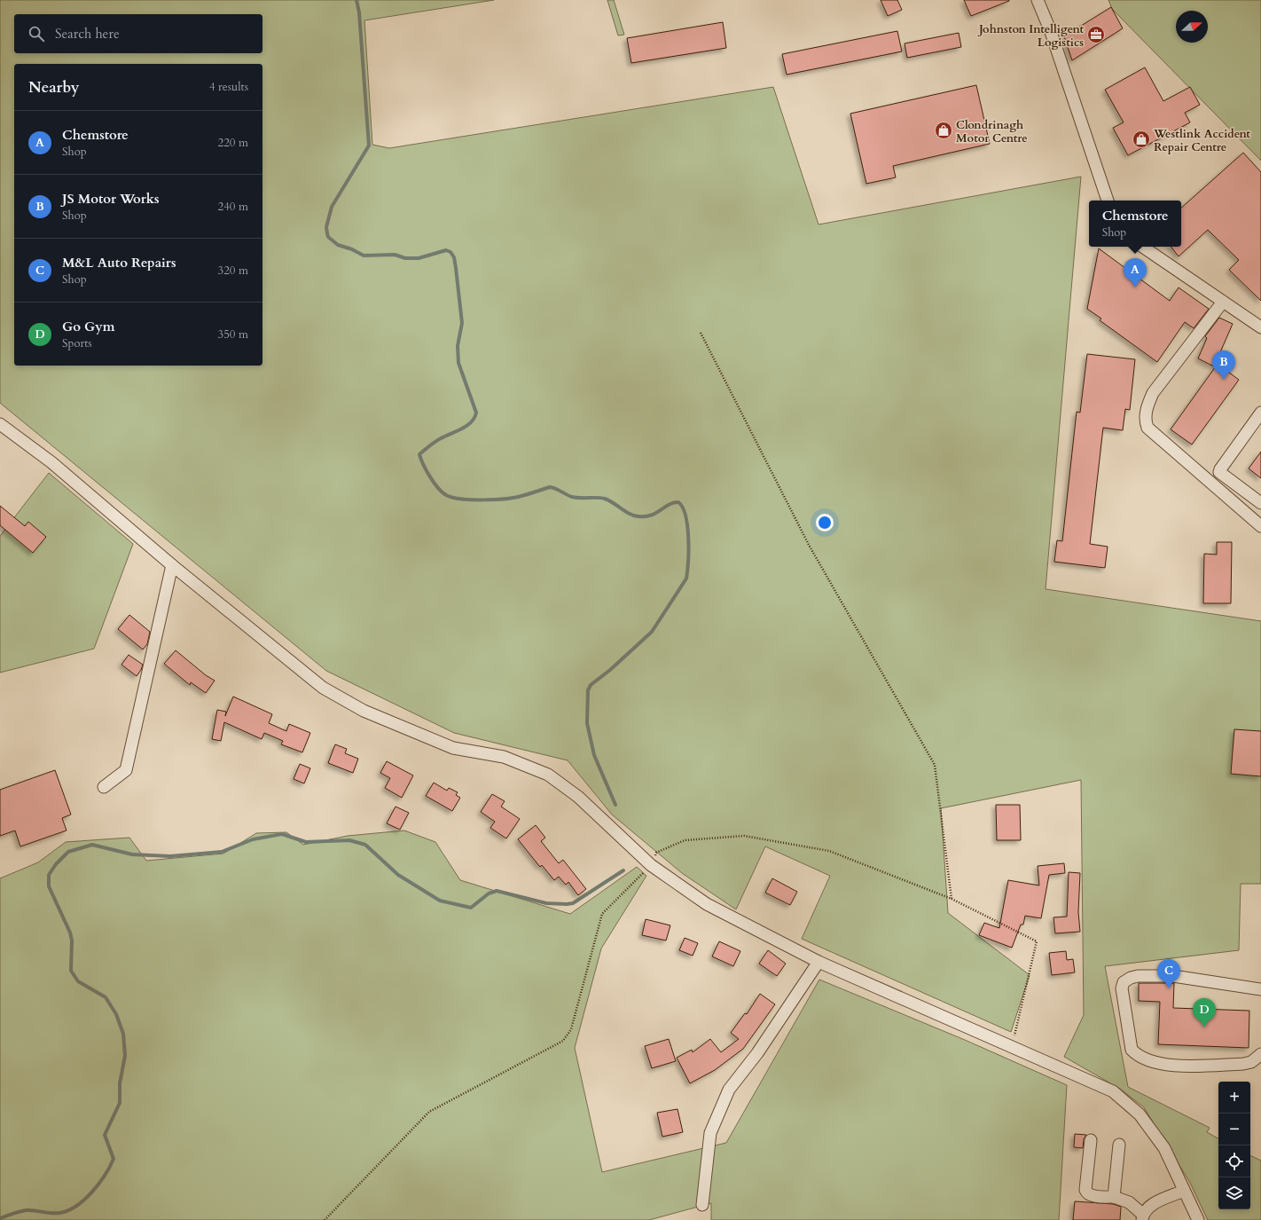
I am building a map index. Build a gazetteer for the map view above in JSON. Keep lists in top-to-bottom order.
{
  "places": {
    "office": ["Johnston Intelligent Logistics"],
    "shop": ["Clondrinagh Motor Centre", "Westlink Accident Repair Centre"]
  },
  "north": "right",
  "page": {
    "search": "Search here",
    "heading": ["Nearby", "4 results"],
    "list": [
      {
        "mark": "A",
        "name": "Chemstore",
        "note": "Shop",
        "value": "220 m"
      },
      {
        "mark": "B",
        "name": "JS Motor Works",
        "note": "Shop",
        "value": "240 m"
      },
      {
        "mark": "C",
        "name": "M&L Auto Repairs",
        "note": "Shop",
        "value": "320 m"
      },
      {
        "mark": "D",
        "name": "Go Gym",
        "note": "Sports",
        "value": "350 m"
      }
    ],
    "popup": ["Chemstore", "Shop"],
    "pins": [
      "A",
      "B",
      "C",
      "D"
    ],
    "map_buttons": ["+", "−"]
  }
}
